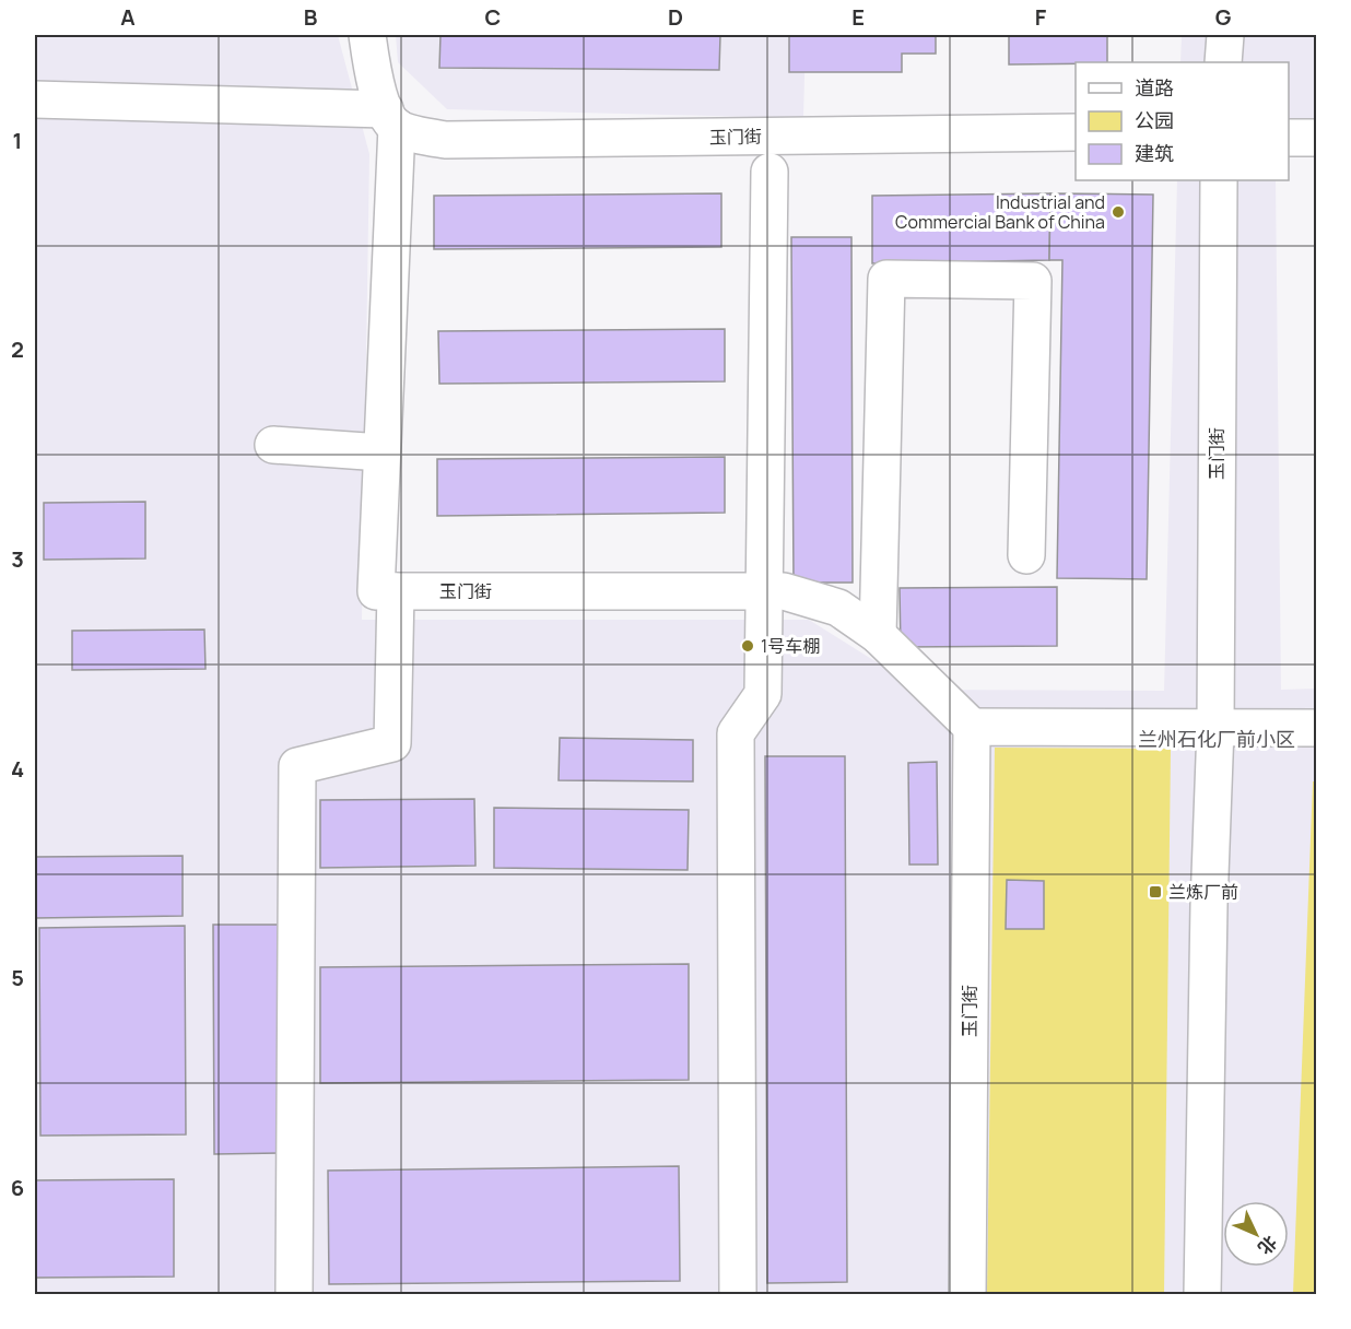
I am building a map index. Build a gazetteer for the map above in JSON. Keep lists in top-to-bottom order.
{
  "streets": {
    "street": ["玉门街"]
  },
  "districts": ["兰州石化厂前小区"],
  "places": {
    "other": ["Industrial and Commercial Bank of China", "1号车棚"],
    "transit": ["兰炼厂前"]
  },
  "legend": ["道路", "公园", "建筑"],
  "north": "bottom right",
  "grid": {
    "columns": [
      "A",
      "B",
      "C",
      "D",
      "E",
      "F",
      "G"
    ],
    "rows": [
      "1",
      "2",
      "3",
      "4",
      "5",
      "6"
    ]
  }
}
